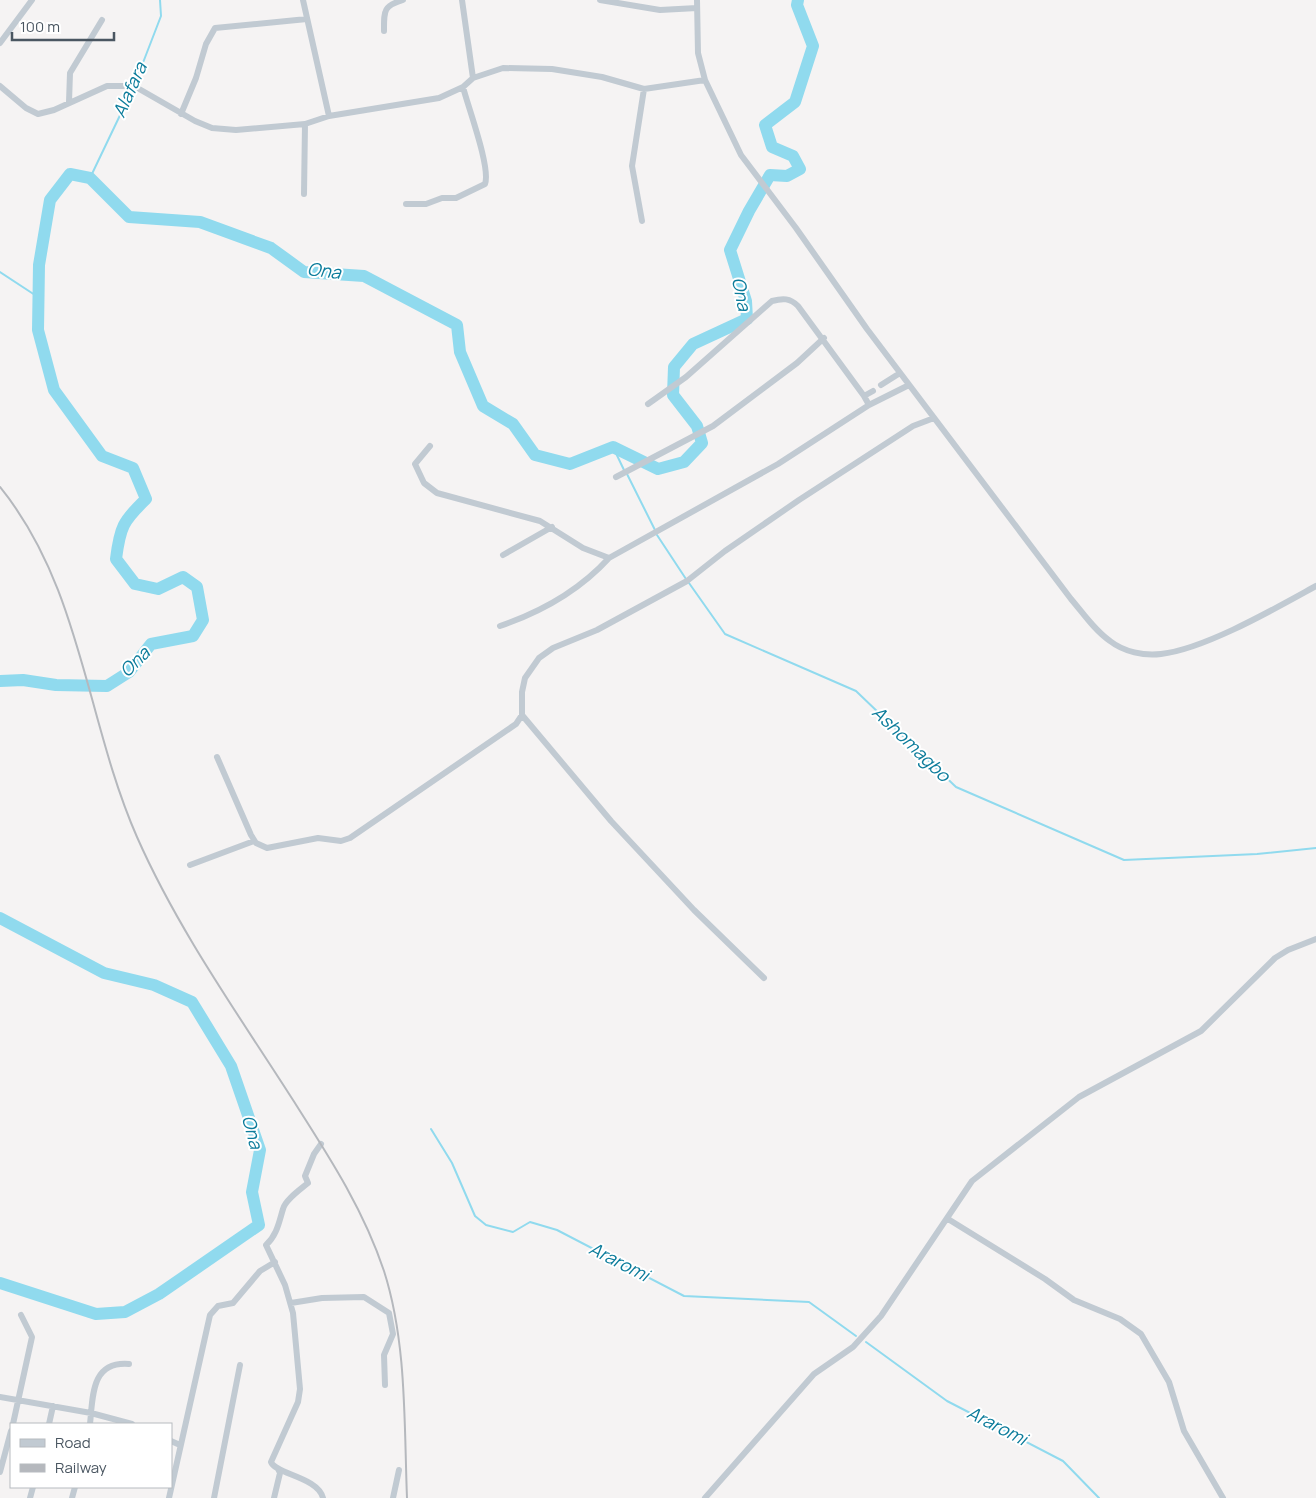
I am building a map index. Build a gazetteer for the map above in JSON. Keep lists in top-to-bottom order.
{
  "water": [
    "Alafara",
    "Ona",
    "Ashomagbo",
    "Araromi"
  ],
  "legend": ["Road", "Railway"],
  "scale_bar": "100 m"
}
